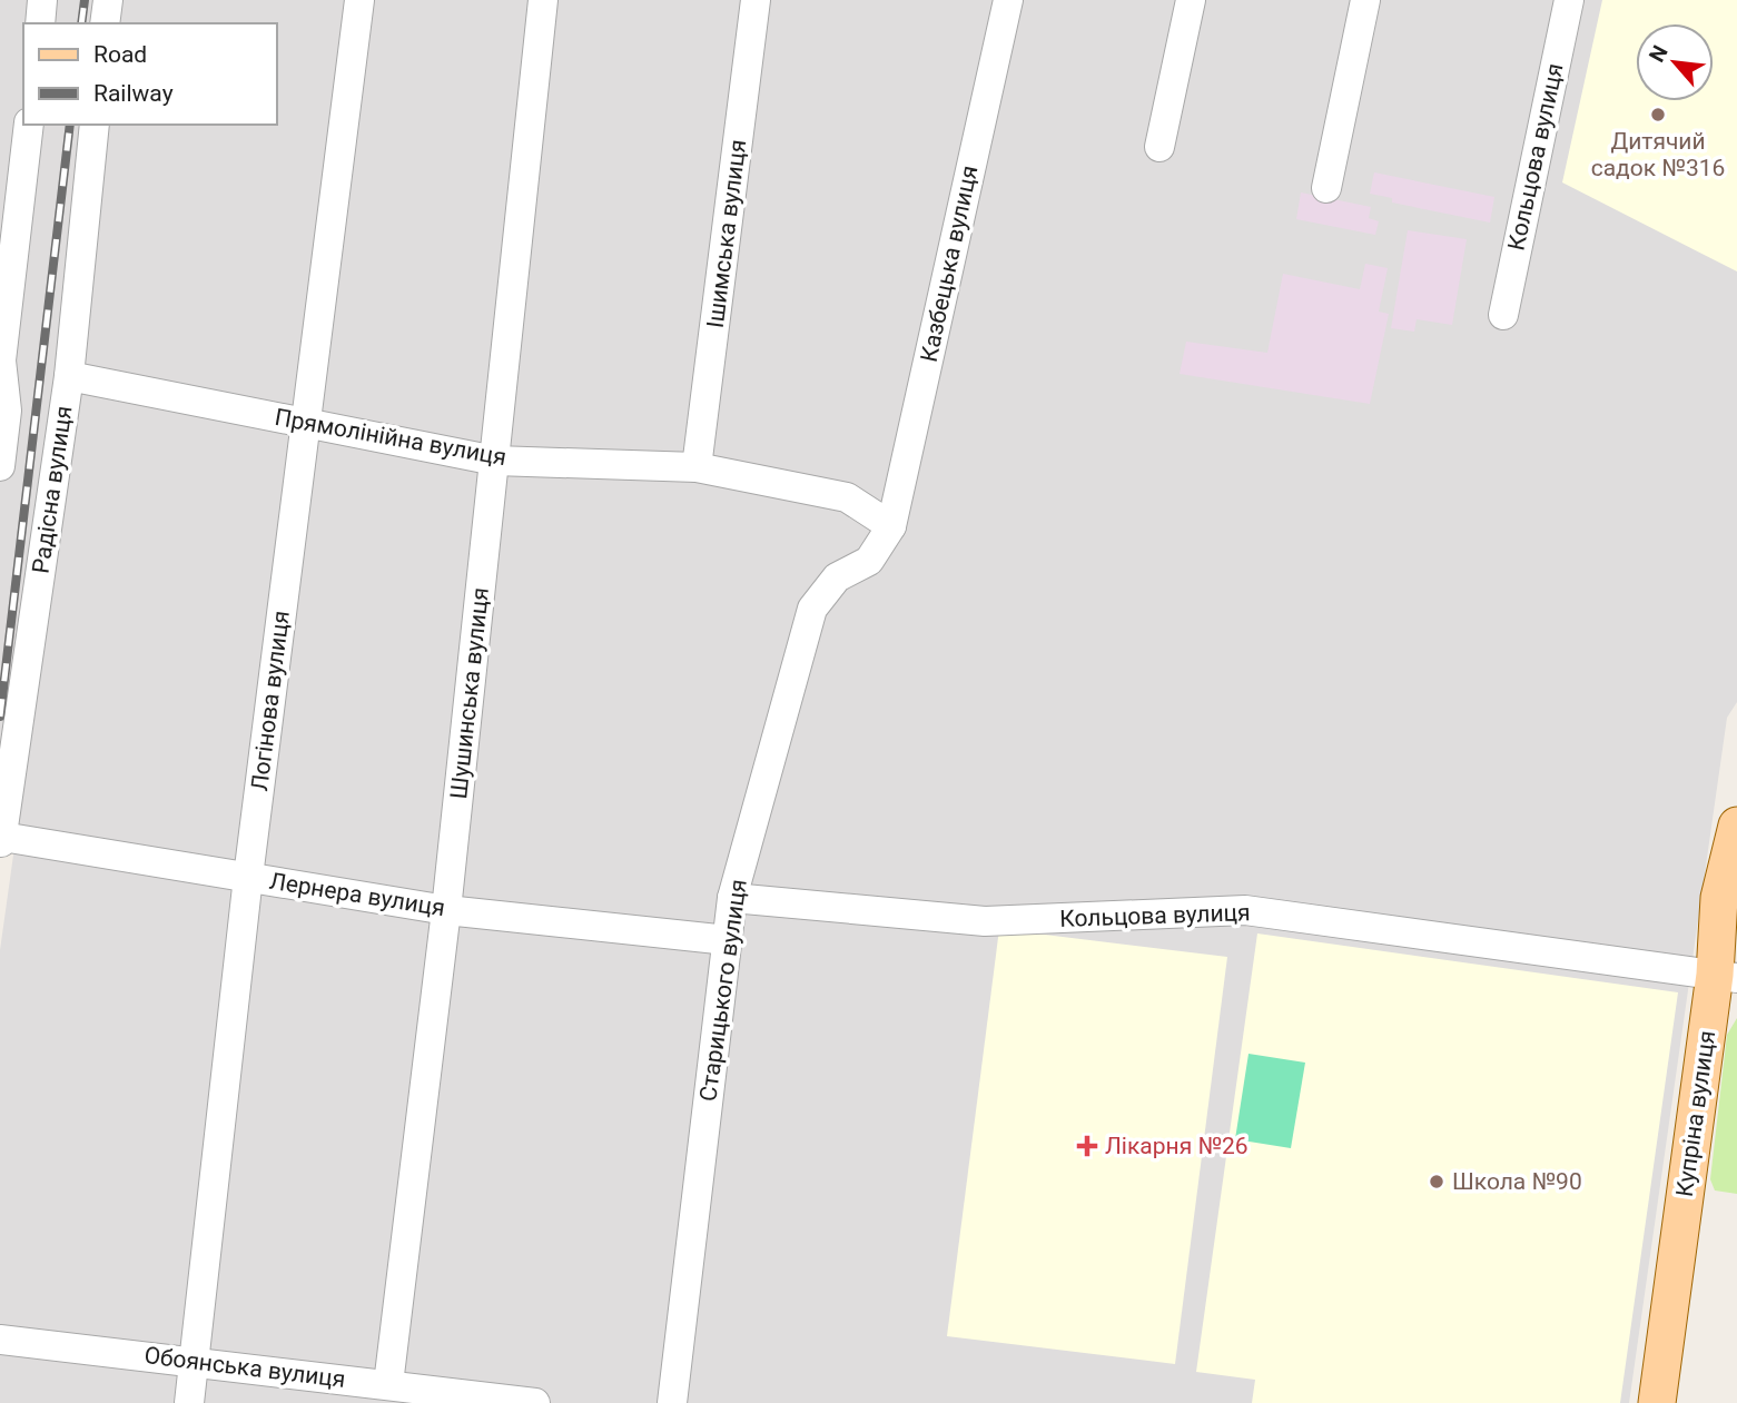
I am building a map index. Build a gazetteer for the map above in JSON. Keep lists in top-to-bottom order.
{
  "streets": {
    "main road": ["Купріна вулиця"],
    "street": [
      "Кольцова вулиця",
      "Ішимська вулиця",
      "Казбецька вулиця",
      "Прямолінійна вулиця",
      "Радісна вулиця",
      "Шушинська вулиця",
      "Логінова вулиця",
      "Лернера вулиця",
      "Старицького вулиця",
      "Обоянська вулиця"
    ]
  },
  "crossings": [
    ["Кольцова вулиця", "Старицького вулиця"],
    ["Кольцова вулиця", "Купріна вулиця"],
    ["Ішимська вулиця", "Прямолінійна вулиця"],
    ["Казбецька вулиця", "Прямолінійна вулиця"],
    ["Казбецька вулиця", "Старицького вулиця"],
    ["Прямолінійна вулиця", "Радісна вулиця"],
    ["Прямолінійна вулиця", "Шушинська вулиця"],
    ["Прямолінійна вулиця", "Логінова вулиця"],
    ["Прямолінійна вулиця", "Старицького вулиця"],
    ["Радісна вулиця", "Лернера вулиця"],
    ["Шушинська вулиця", "Лернера вулиця"],
    ["Шушинська вулиця", "Обоянська вулиця"],
    ["Логінова вулиця", "Лернера вулиця"],
    ["Логінова вулиця", "Обоянська вулиця"],
    ["Лернера вулиця", "Старицького вулиця"]
  ],
  "places": {
    "other": ["Дитячий садок №316", "Школа №90"],
    "health": ["Лікарня №26"]
  },
  "legend": ["Road", "Railway"],
  "north": "top left"
}
